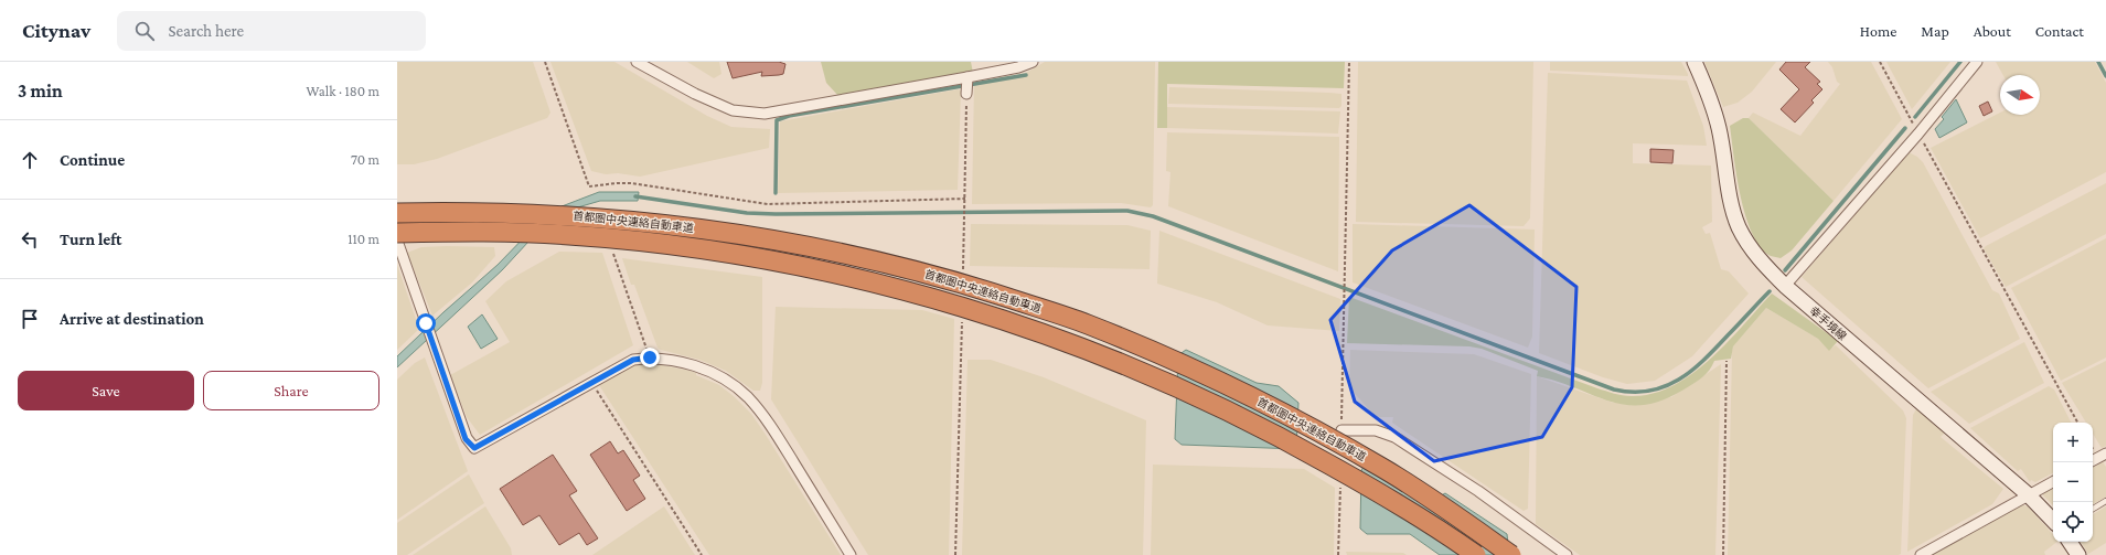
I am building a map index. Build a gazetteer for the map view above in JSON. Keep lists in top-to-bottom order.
{
  "streets": {
    "highway": ["首都圏中央連絡自動車道"],
    "main road": ["幸手境線"]
  },
  "north": "right",
  "page": {
    "header": "Citynav",
    "search": "Search here",
    "nav": [
      "Home",
      "Map",
      "About",
      "Contact"
    ],
    "heading": ["3 min", "Walk · 180 m"],
    "list": [
      ["Continue", "70 m"],
      ["Turn left", "110 m"],
      "Arrive at destination"
    ],
    "buttons": ["Save", "Share"],
    "map_buttons": ["+", "−"]
  }
}
